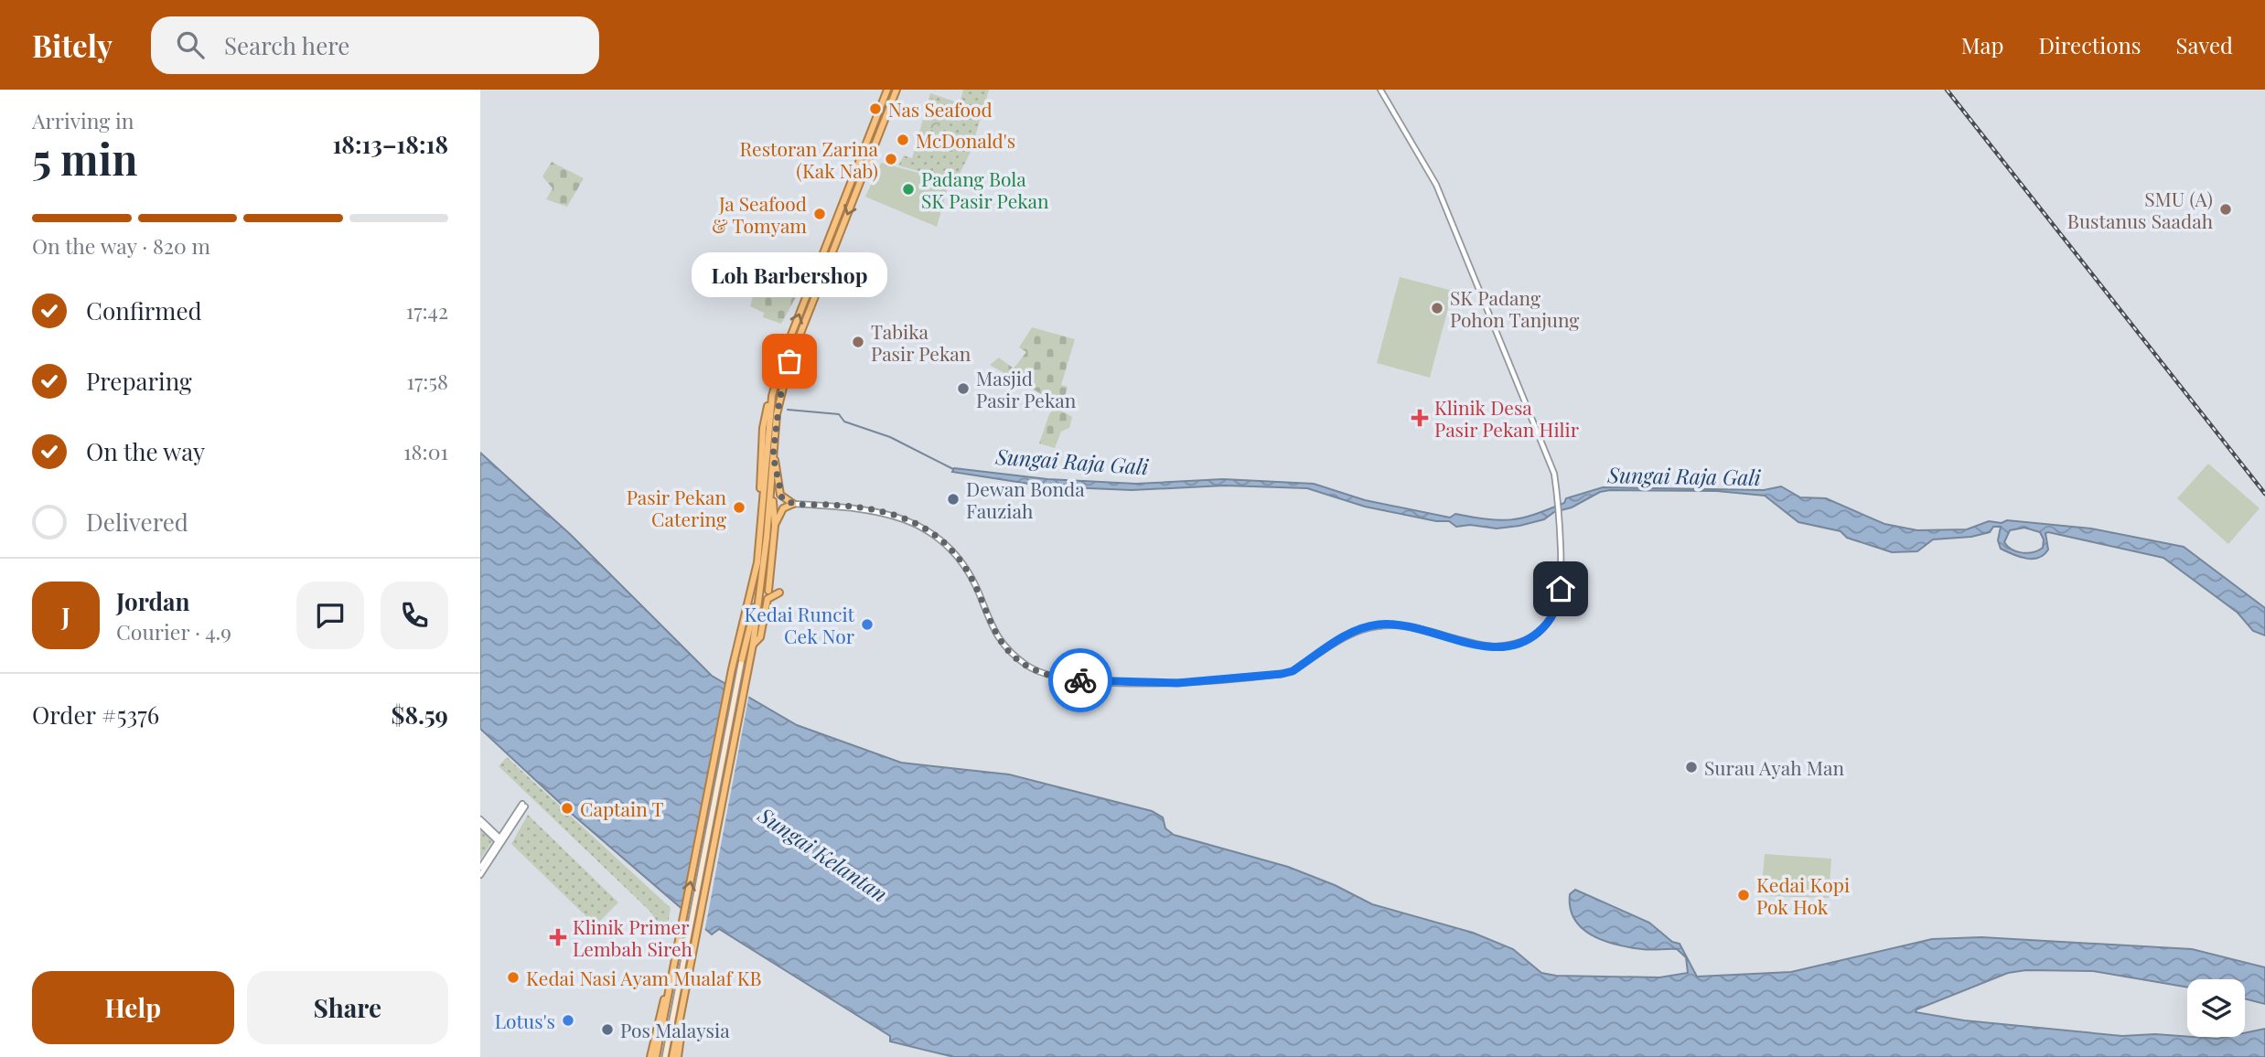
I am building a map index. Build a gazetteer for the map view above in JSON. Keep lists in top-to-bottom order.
{
  "water": ["Sungai Raja Gali", "Sungai Kelantan"],
  "places": {
    "other": [
      "Nas Seafood",
      "McDonald's",
      "Restoran Zarina (Kak Nab)",
      "Padang Bola SK Pasir Pekan",
      "SMU (A) Bustanus Saadah",
      "Ja Seafood & Tomyam",
      "SK Padang Pohon Tanjung",
      "Tabika Pasir Pekan",
      "Loh Barbershop",
      "Masjid Pasir Pekan",
      "Dewan Bonda Fauziah",
      "Pasir Pekan Catering",
      "Kedai Runcit Cek Nor",
      "Surau Ayah Man",
      "Captain T",
      "Kedai Kopi Pok Hok",
      "Kedai Nasi Ayam Mualaf KB",
      "Lotus's",
      "Pos Malaysia"
    ],
    "health": ["Klinik Desa Pasir Pekan Hilir", "Klinik Primer Lembah Sireh"]
  },
  "page": {
    "header": "Bitely",
    "search": "Search here",
    "nav": ["Map", "Directions", "Saved"],
    "heading": ["5 min", "Arriving in", "18:13–18:18"],
    "panel": [
      "Jordan",
      "Courier · 4.9",
      "Order #5376",
      "$8.59"
    ],
    "bar": "On the way · 820 m",
    "bubble": "Loh Barbershop",
    "list": [
      ["Confirmed", "17:42"],
      ["Preparing", "17:58"],
      ["On the way", "18:01"],
      "Delivered"
    ],
    "round": "J",
    "buttons": ["Help", "Share"]
  }
}
